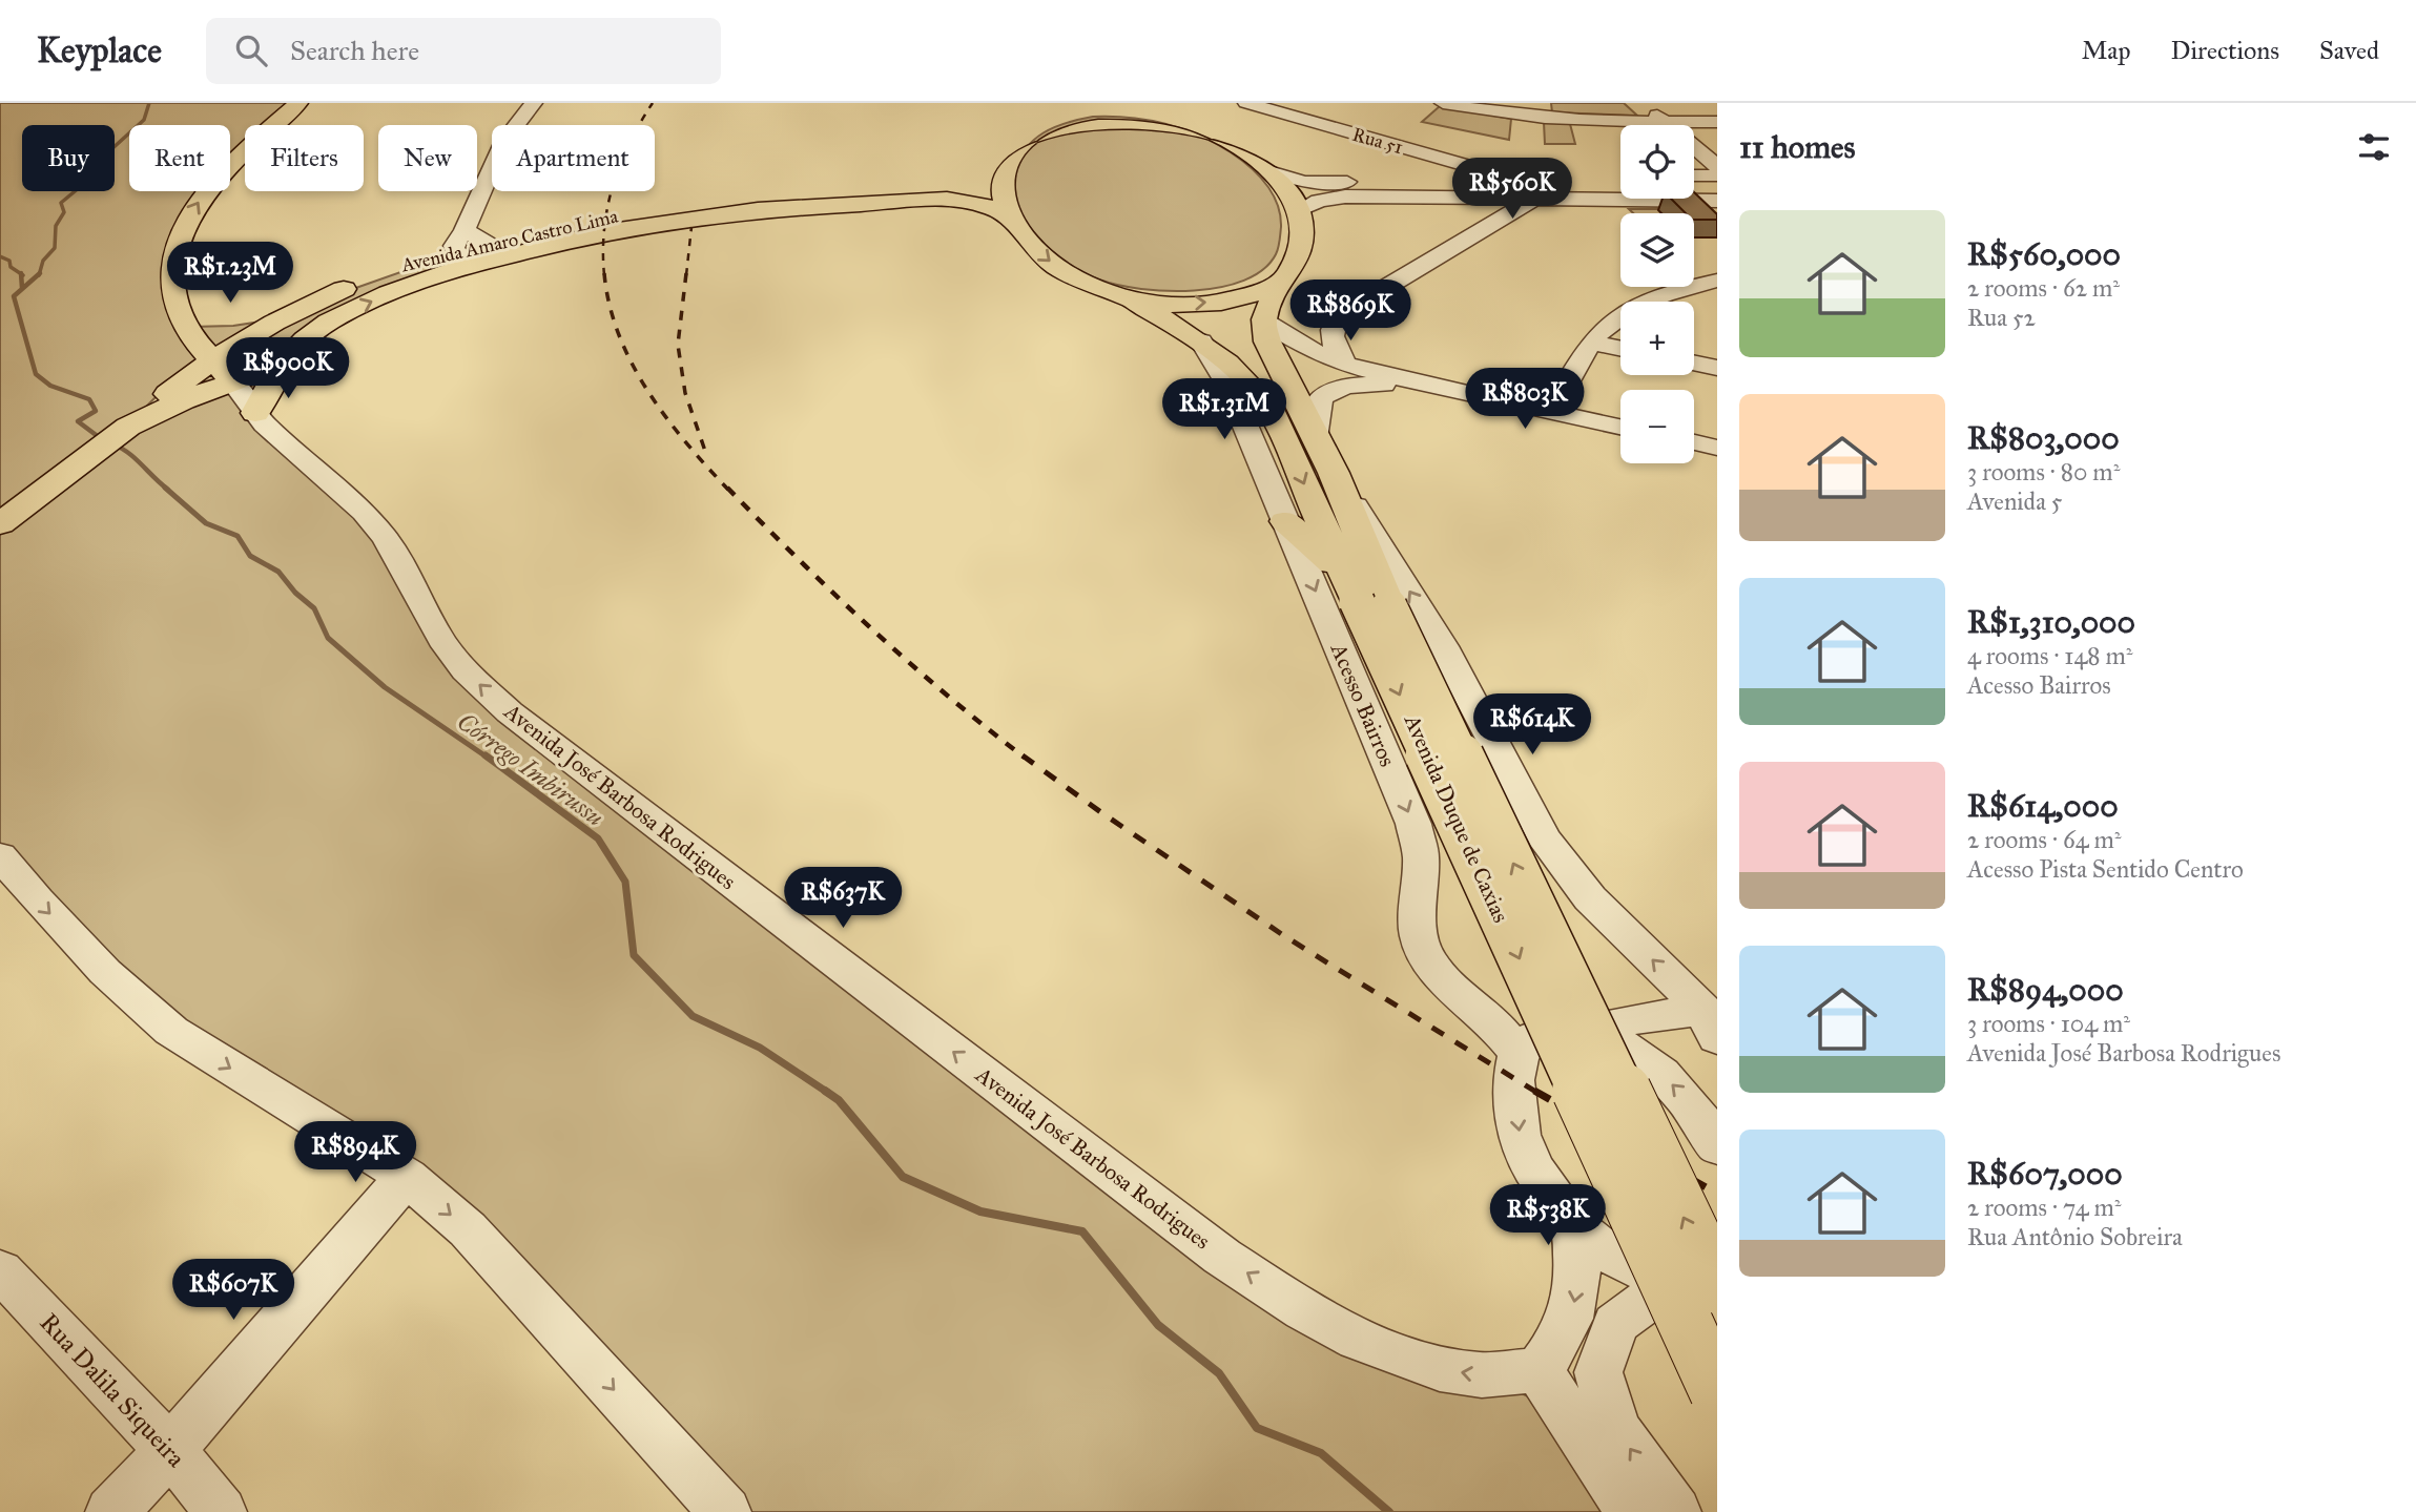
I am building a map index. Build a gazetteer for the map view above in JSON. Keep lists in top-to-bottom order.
{
  "streets": {
    "main road": ["Avenida Amaro Castro Lima", "Avenida José Barbosa Rodrigues", "Avenida Duque de Caxias"],
    "street": ["Rua 51", "Acesso Bairros", "Rua Dalila Siqueira"]
  },
  "crossings": [
    ["Avenida Amaro Castro Lima", "Avenida José Barbosa Rodrigues"],
    ["Avenida Amaro Castro Lima", "Avenida Duque de Caxias"],
    ["Acesso Bairros", "Avenida Duque de Caxias"]
  ],
  "one_way": ["Avenida José Barbosa Rodrigues"],
  "water": ["Córrego Imbirussu"],
  "page": {
    "header": "Keyplace",
    "search": "Search here",
    "nav": ["Map", "Directions", "Saved"],
    "heading": "11 homes",
    "map_buttons": ["+", "−"],
    "chip": [
      "Buy",
      "Rent",
      "Filters",
      "New",
      "Apartment"
    ],
    "price": [
      "R$560K",
      "R$1.23M",
      "R$869K",
      "R$900K",
      "R$803K",
      "R$1.31M",
      "R$614K",
      "R$637K",
      "R$894K",
      "R$538K",
      "R$607K"
    ],
    "list": [
      {
        "name": "R$560,000",
        "note": "2 rooms · 62 m² · Rua 52"
      },
      {
        "name": "R$803,000",
        "note": "3 rooms · 80 m² · Avenida 5"
      },
      {
        "name": "R$1,310,000",
        "note": "4 rooms · 148 m² · Acesso Bairros"
      },
      {
        "name": "R$614,000",
        "note": "2 rooms · 64 m² · Acesso Pista Sentido Centro"
      },
      {
        "name": "R$894,000",
        "note": "3 rooms · 104 m² · Avenida José Barbosa Rodrigues"
      },
      {
        "name": "R$607,000",
        "note": "2 rooms · 74 m² · Rua Antônio Sobreira"
      }
    ]
  }
}
